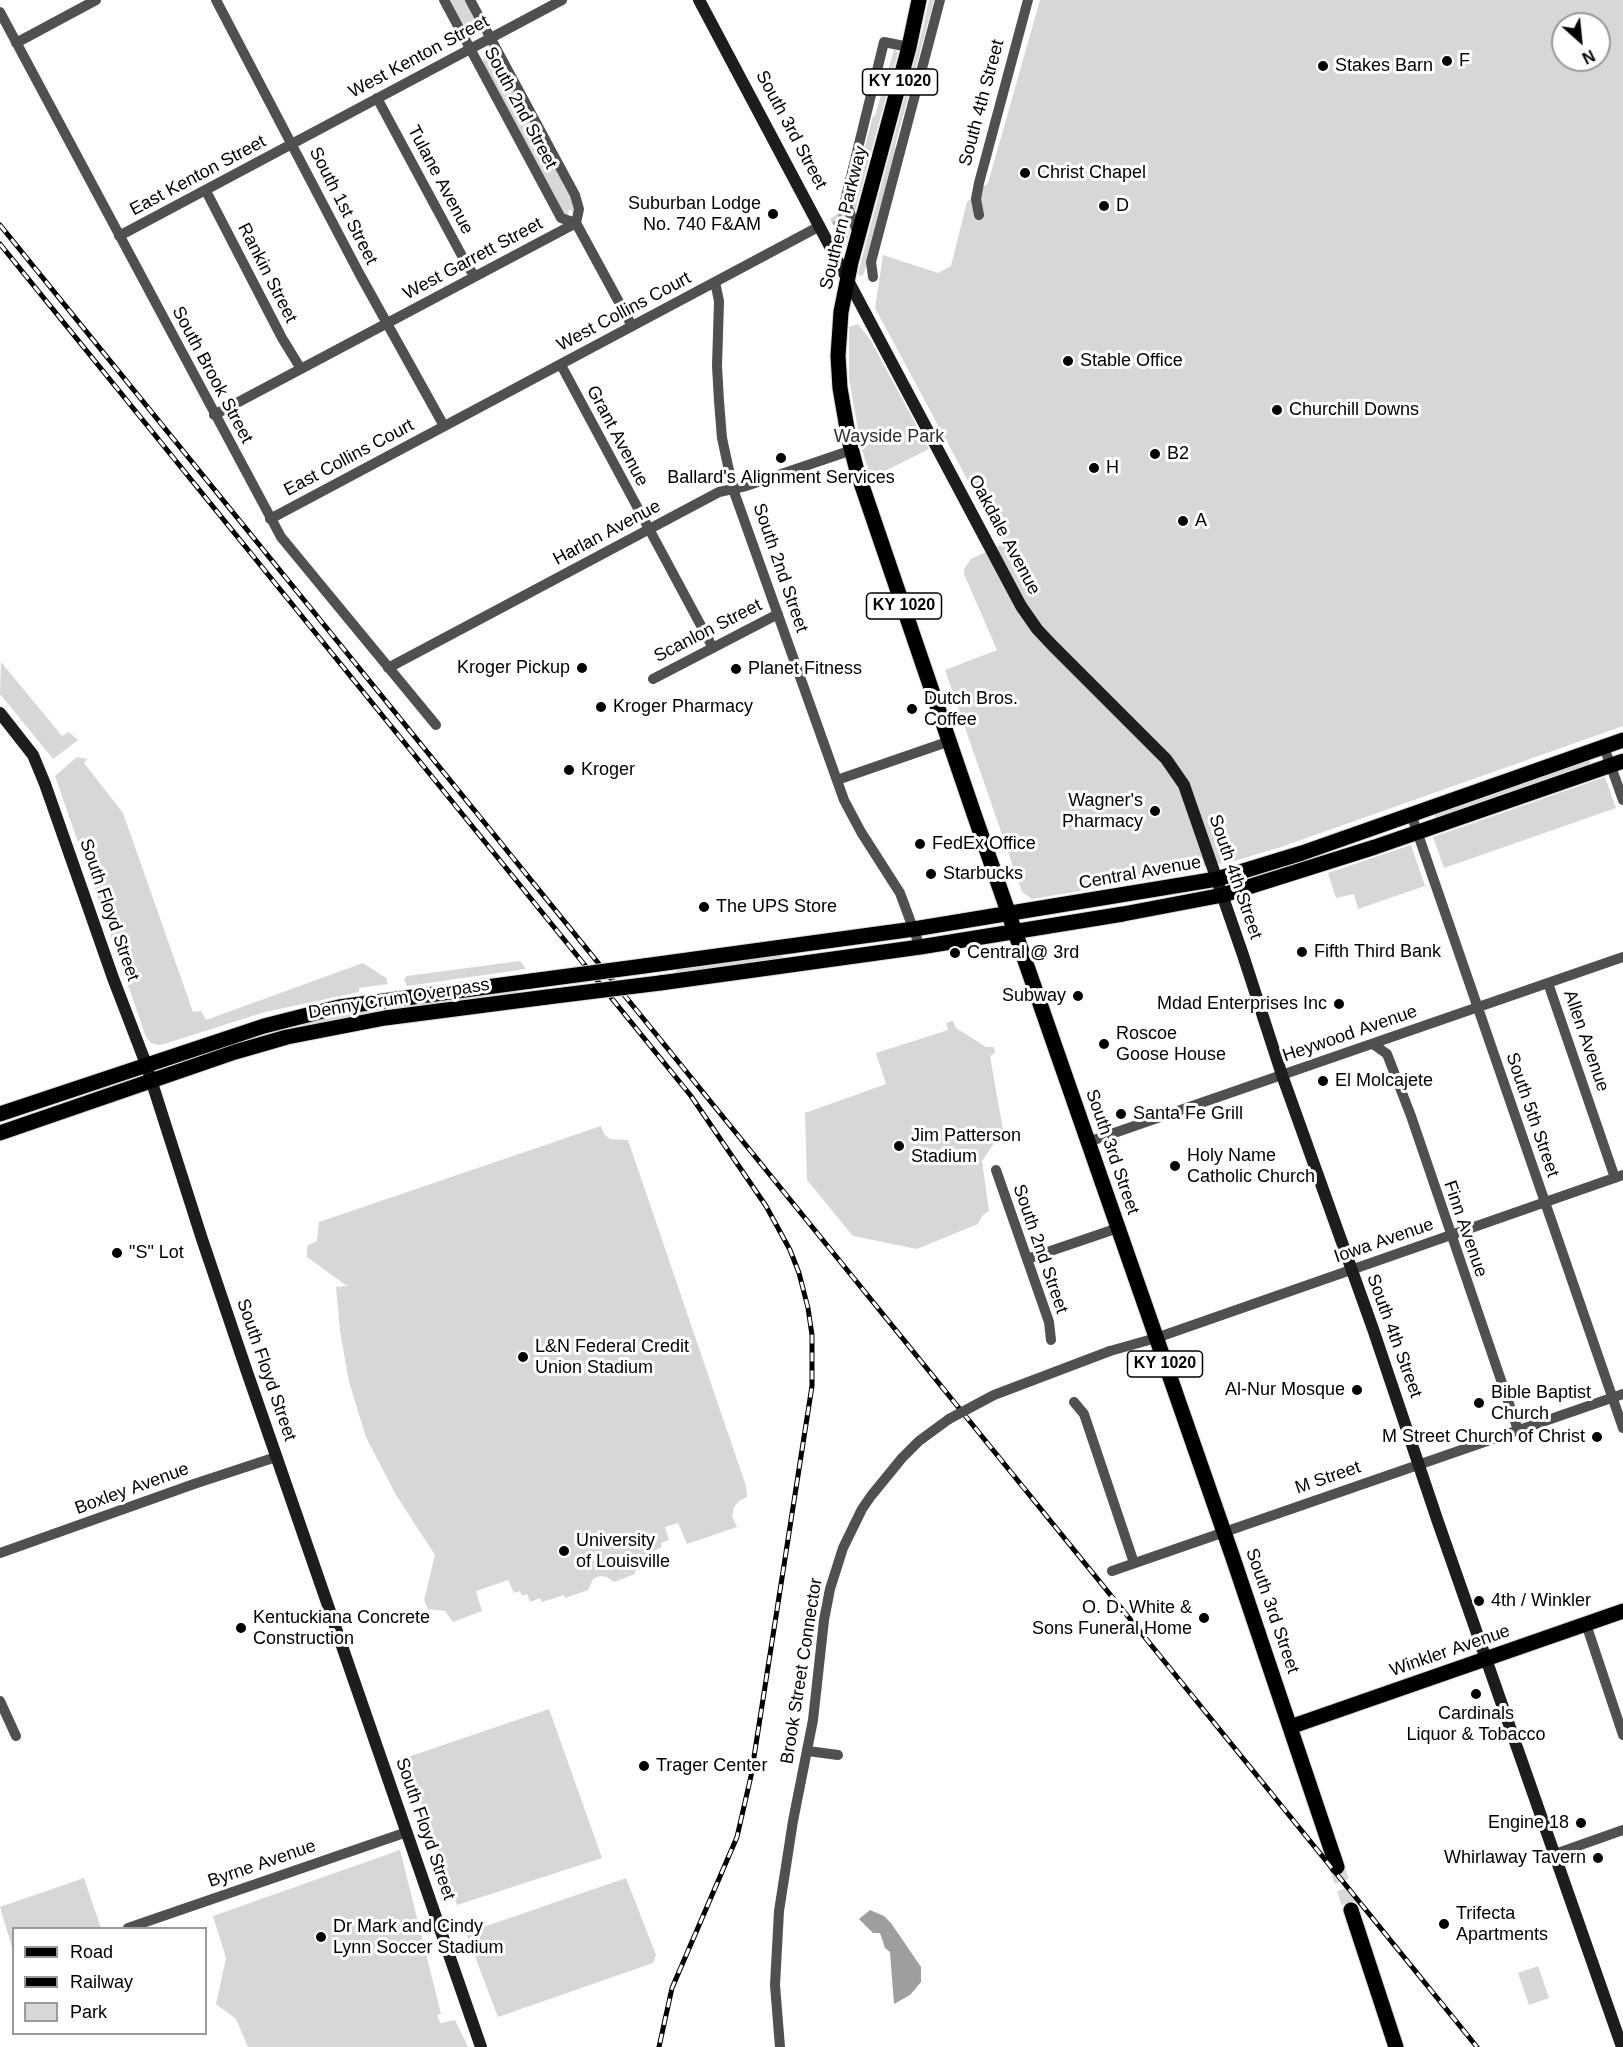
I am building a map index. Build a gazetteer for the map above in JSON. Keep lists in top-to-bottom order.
{
  "streets": {
    "main road": [
      "KY 1020",
      "South 4th Street",
      "South 3rd Street",
      "Southern Parkway",
      "Oakdale Avenue",
      "Central Avenue",
      "South Floyd Street",
      "Denny Crum Overpass",
      "Winkler Avenue"
    ],
    "street": [
      "West Kenton Street",
      "South 2nd Street",
      "East Kenton Street",
      "Tulane Avenue",
      "South 1st Street",
      "West Garrett Street",
      "Rankin Street",
      "West Collins Court",
      "South Brook Street",
      "Grant Avenue",
      "East Collins Court",
      "Harlan Avenue",
      "Scanlon Street",
      "Heywood Avenue",
      "Allen Avenue",
      "South 5th Street",
      "Finn Avenue",
      "Iowa Avenue",
      "M Street",
      "Boxley Avenue",
      "Brook Street Connector",
      "Byrne Avenue"
    ]
  },
  "crossings": [
    ["West Kenton Street", "South 2nd Street"],
    ["West Kenton Street", "East Kenton Street"],
    ["West Kenton Street", "Tulane Avenue"],
    ["West Kenton Street", "South 1st Street"],
    ["South 4th Street", "Oakdale Avenue"],
    ["South 4th Street", "Central Avenue"],
    ["South 4th Street", "Heywood Avenue"],
    ["South 4th Street", "Iowa Avenue"],
    ["South 4th Street", "M Street"],
    ["South 4th Street", "Winkler Avenue"],
    ["South 2nd Street", "West Garrett Street"],
    ["South 2nd Street", "West Collins Court"],
    ["South 2nd Street", "Harlan Avenue"],
    ["South 2nd Street", "Scanlon Street"],
    ["South 2nd Street", "Central Avenue"],
    ["South 3rd Street", "Southern Parkway"],
    ["South 3rd Street", "West Collins Court"],
    ["South 3rd Street", "Harlan Avenue"],
    ["South 3rd Street", "Oakdale Avenue"],
    ["South 3rd Street", "Central Avenue"],
    ["South 3rd Street", "Heywood Avenue"],
    ["South 3rd Street", "Iowa Avenue"],
    ["South 3rd Street", "M Street"],
    ["South 3rd Street", "Winkler Avenue"],
    ["South 3rd Street", "Brook Street Connector"],
    ["East Kenton Street", "South 1st Street"],
    ["East Kenton Street", "Rankin Street"],
    ["East Kenton Street", "South Brook Street"],
    ["Tulane Avenue", "West Garrett Street"],
    ["South 1st Street", "West Garrett Street"],
    ["South 1st Street", "West Collins Court"],
    ["South 1st Street", "East Collins Court"],
    ["Southern Parkway", "Harlan Avenue"],
    ["Southern Parkway", "Oakdale Avenue"],
    ["West Garrett Street", "Rankin Street"],
    ["West Garrett Street", "South Brook Street"],
    ["West Collins Court", "Grant Avenue"],
    ["West Collins Court", "East Collins Court"],
    ["South Brook Street", "East Collins Court"],
    ["South Brook Street", "Harlan Avenue"],
    ["Grant Avenue", "Harlan Avenue"],
    ["Grant Avenue", "Scanlon Street"],
    ["Central Avenue", "Denny Crum Overpass"],
    ["Central Avenue", "South 5th Street"],
    ["South Floyd Street", "Denny Crum Overpass"],
    ["South Floyd Street", "Boxley Avenue"],
    ["South Floyd Street", "Byrne Avenue"],
    ["Heywood Avenue", "Allen Avenue"],
    ["Heywood Avenue", "South 5th Street"],
    ["Heywood Avenue", "Finn Avenue"],
    ["Allen Avenue", "Iowa Avenue"],
    ["South 5th Street", "Iowa Avenue"],
    ["South 5th Street", "M Street"],
    ["Finn Avenue", "Iowa Avenue"],
    ["Finn Avenue", "M Street"],
    ["Iowa Avenue", "Brook Street Connector"]
  ],
  "parks": ["Wayside Park"],
  "places": [
    "F",
    "Stakes Barn",
    "Christ Chapel",
    "D",
    "Suburban Lodge No. 740 F&AM",
    "Stable Office",
    "Churchill Downs",
    "B2",
    "Ballard's Alignment Services",
    "H",
    "A",
    "Kroger Pickup",
    "Planet Fitness",
    "Kroger Pharmacy",
    "Dutch Bros. Coffee",
    "Kroger",
    "Wagner's Pharmacy",
    "FedEx Office",
    "Starbucks",
    "The UPS Store",
    "Fifth Third Bank",
    "Central @ 3rd",
    "Subway",
    "Mdad Enterprises Inc",
    "Roscoe Goose House",
    "El Molcajete",
    "Santa Fe Grill",
    "Jim Patterson Stadium",
    "Holy Name Catholic Church",
    "\"S\" Lot",
    "L&N Federal Credit Union Stadium",
    "Al-Nur Mosque",
    "Bible Baptist Church",
    "M Street Church of Christ",
    "University of Louisville",
    "4th / Winkler",
    "O. D. White & Sons Funeral Home",
    "Kentuckiana Concrete Construction",
    "Cardinals Liquor & Tobacco",
    "Trager Center",
    "Engine 18",
    "Whirlaway Tavern",
    "Trifecta Apartments",
    "Dr Mark and Cindy Lynn Soccer Stadium"
  ],
  "legend": ["Road", "Railway", "Park"],
  "north": "bottom right"
}
